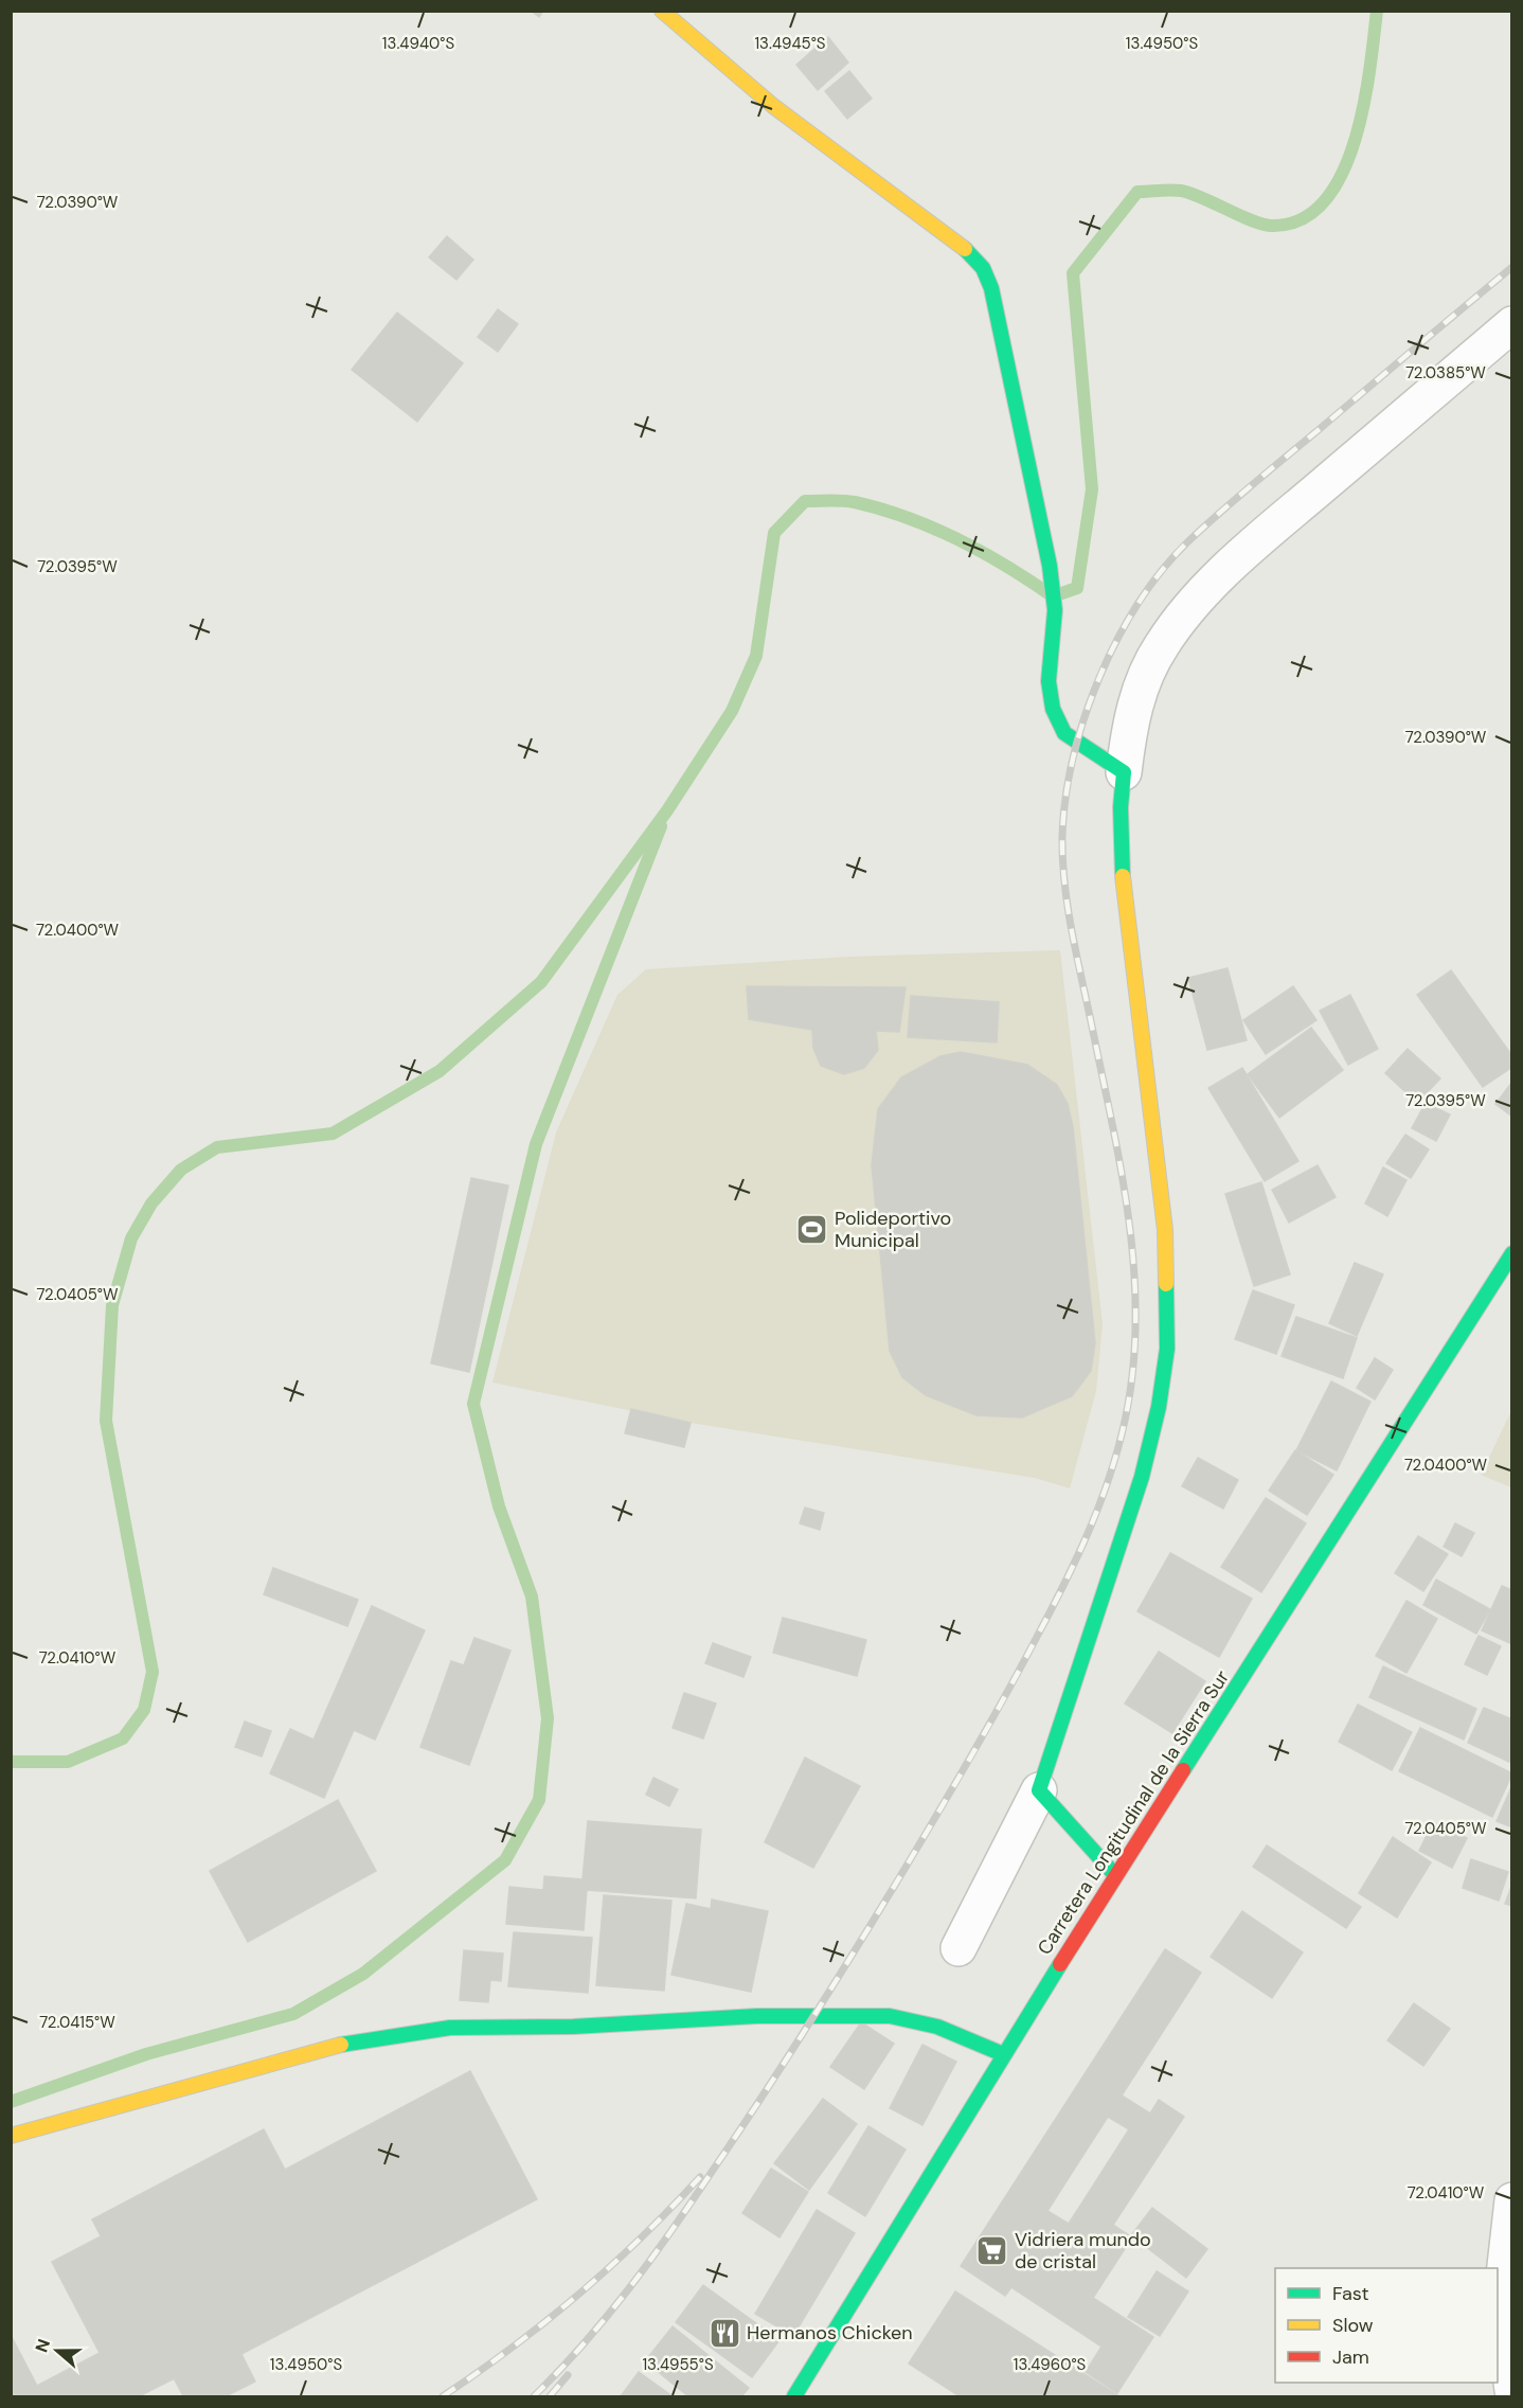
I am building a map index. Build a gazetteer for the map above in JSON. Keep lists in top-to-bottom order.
{
  "streets": {
    "main road": ["Carretera Longitudinal de la Sierra Sur"]
  },
  "places": {
    "sports": ["Polideportivo Municipal"],
    "supermarket": ["Vidriera mundo de cristal"],
    "restaurant": ["Hermanos Chicken"]
  },
  "legend": ["Fast", "Slow", "Jam"],
  "north": "left",
  "coordinates": [
    "13.4940°S",
    "13.4945°S",
    "13.4950°S",
    "72.0390°W",
    "72.0385°W",
    "72.0395°W",
    "72.0400°W",
    "72.0405°W",
    "72.0410°W",
    "72.0415°W",
    "13.4955°S",
    "13.4960°S"
  ]
}
